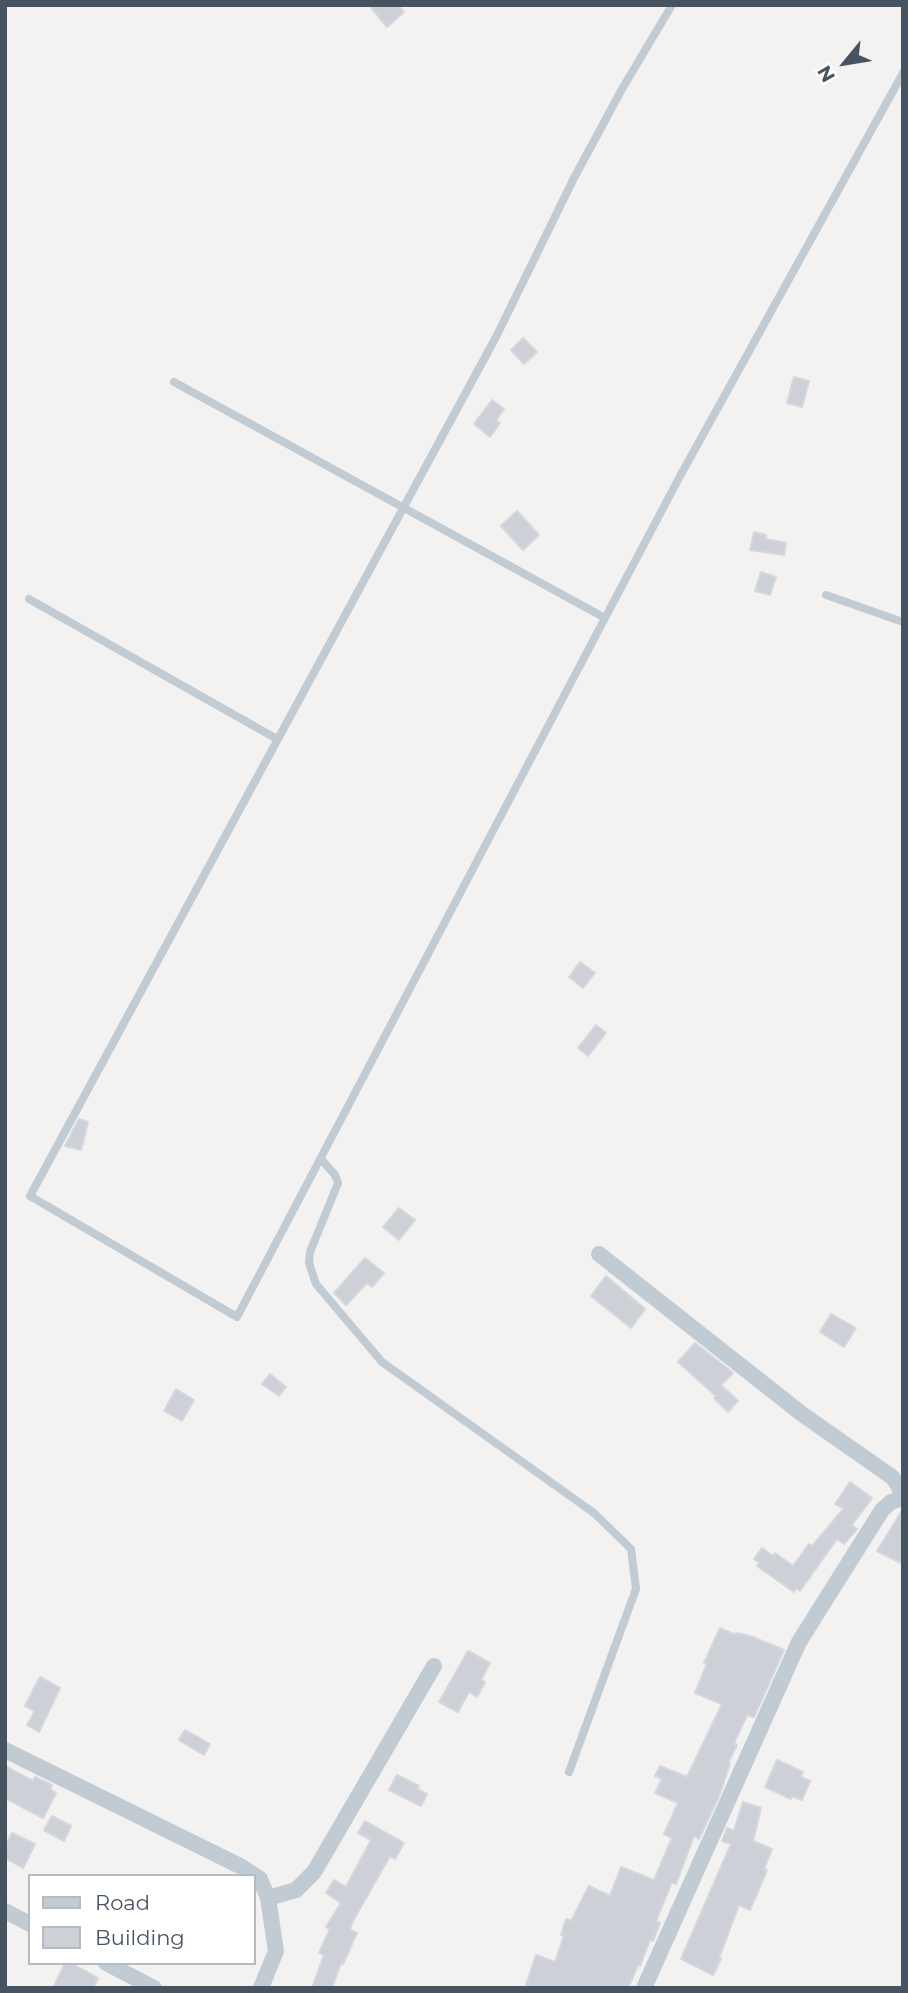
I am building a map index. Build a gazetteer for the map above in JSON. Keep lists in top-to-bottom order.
{
  "legend": ["Road", "Building"],
  "north": "bottom left"
}
